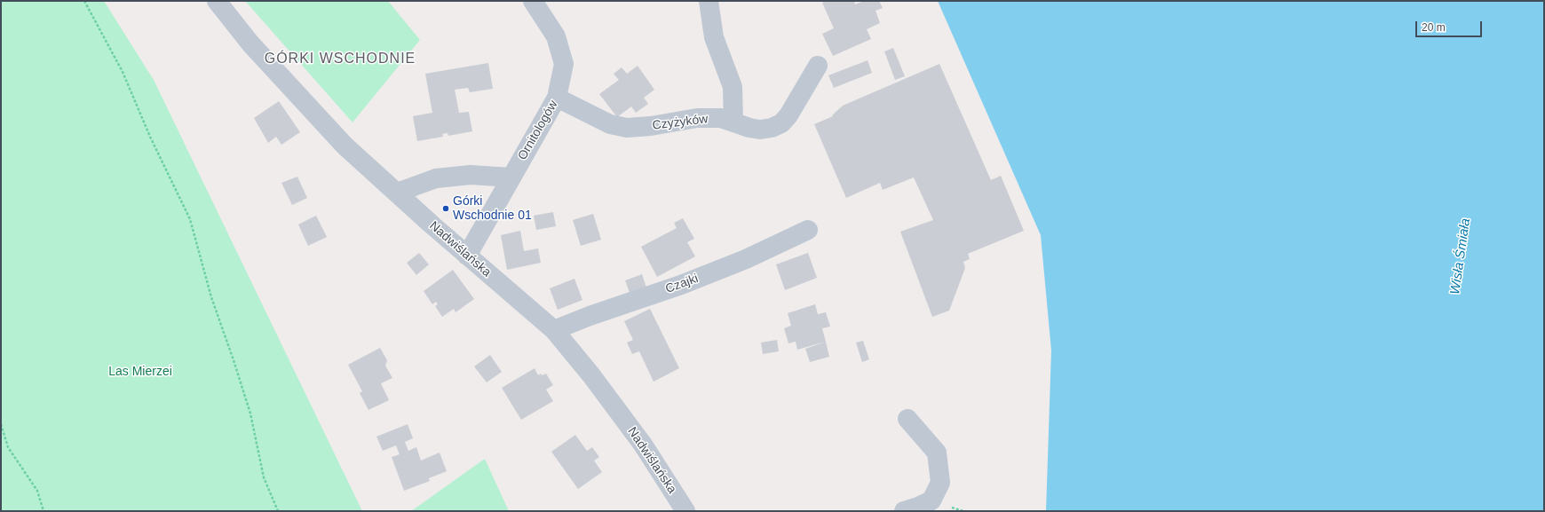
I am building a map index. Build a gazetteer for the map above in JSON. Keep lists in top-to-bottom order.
{
  "streets": {
    "street": [
      "Czyżyków",
      "Ornitologów",
      "Nadwiślańska",
      "Czajki"
    ]
  },
  "crossings": [
    ["Czyżyków", "Ornitologów"],
    ["Ornitologów", "Nadwiślańska"],
    ["Nadwiślańska", "Czajki"]
  ],
  "districts": ["GÓRKI WSCHODNIE"],
  "water": ["Wisła Śmiała"],
  "parks": ["Las Mierzei"],
  "places": ["Górki Wschodnie 01"],
  "scale_bar": "20 m"
}
